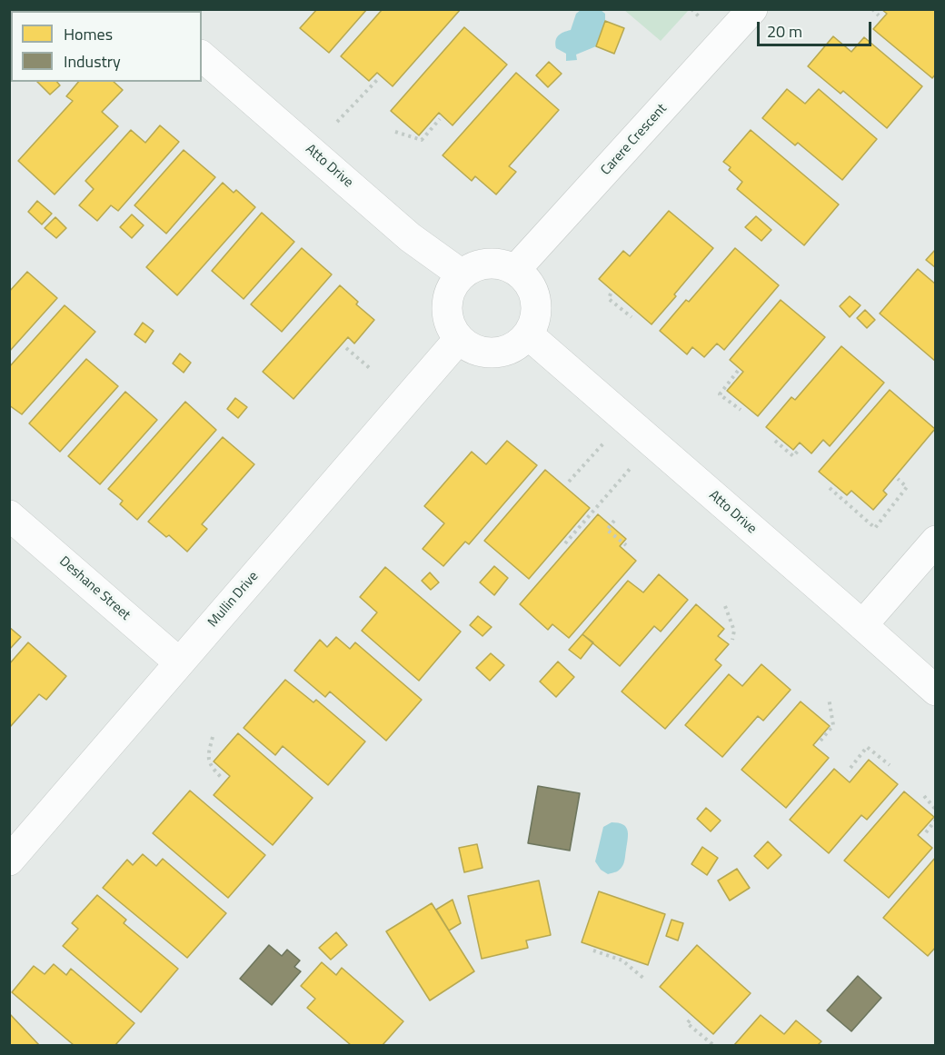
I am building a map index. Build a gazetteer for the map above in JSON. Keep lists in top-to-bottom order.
{
  "streets": {
    "street": [
      "Carere Crescent",
      "Atto Drive",
      "Deshane Street",
      "Mullin Drive"
    ]
  },
  "crossings": [
    ["Carere Crescent", "Atto Drive"],
    ["Carere Crescent", "Mullin Drive"],
    ["Atto Drive", "Mullin Drive"],
    ["Deshane Street", "Mullin Drive"]
  ],
  "legend": ["Homes", "Industry"],
  "scale_bar": "20 m"
}
